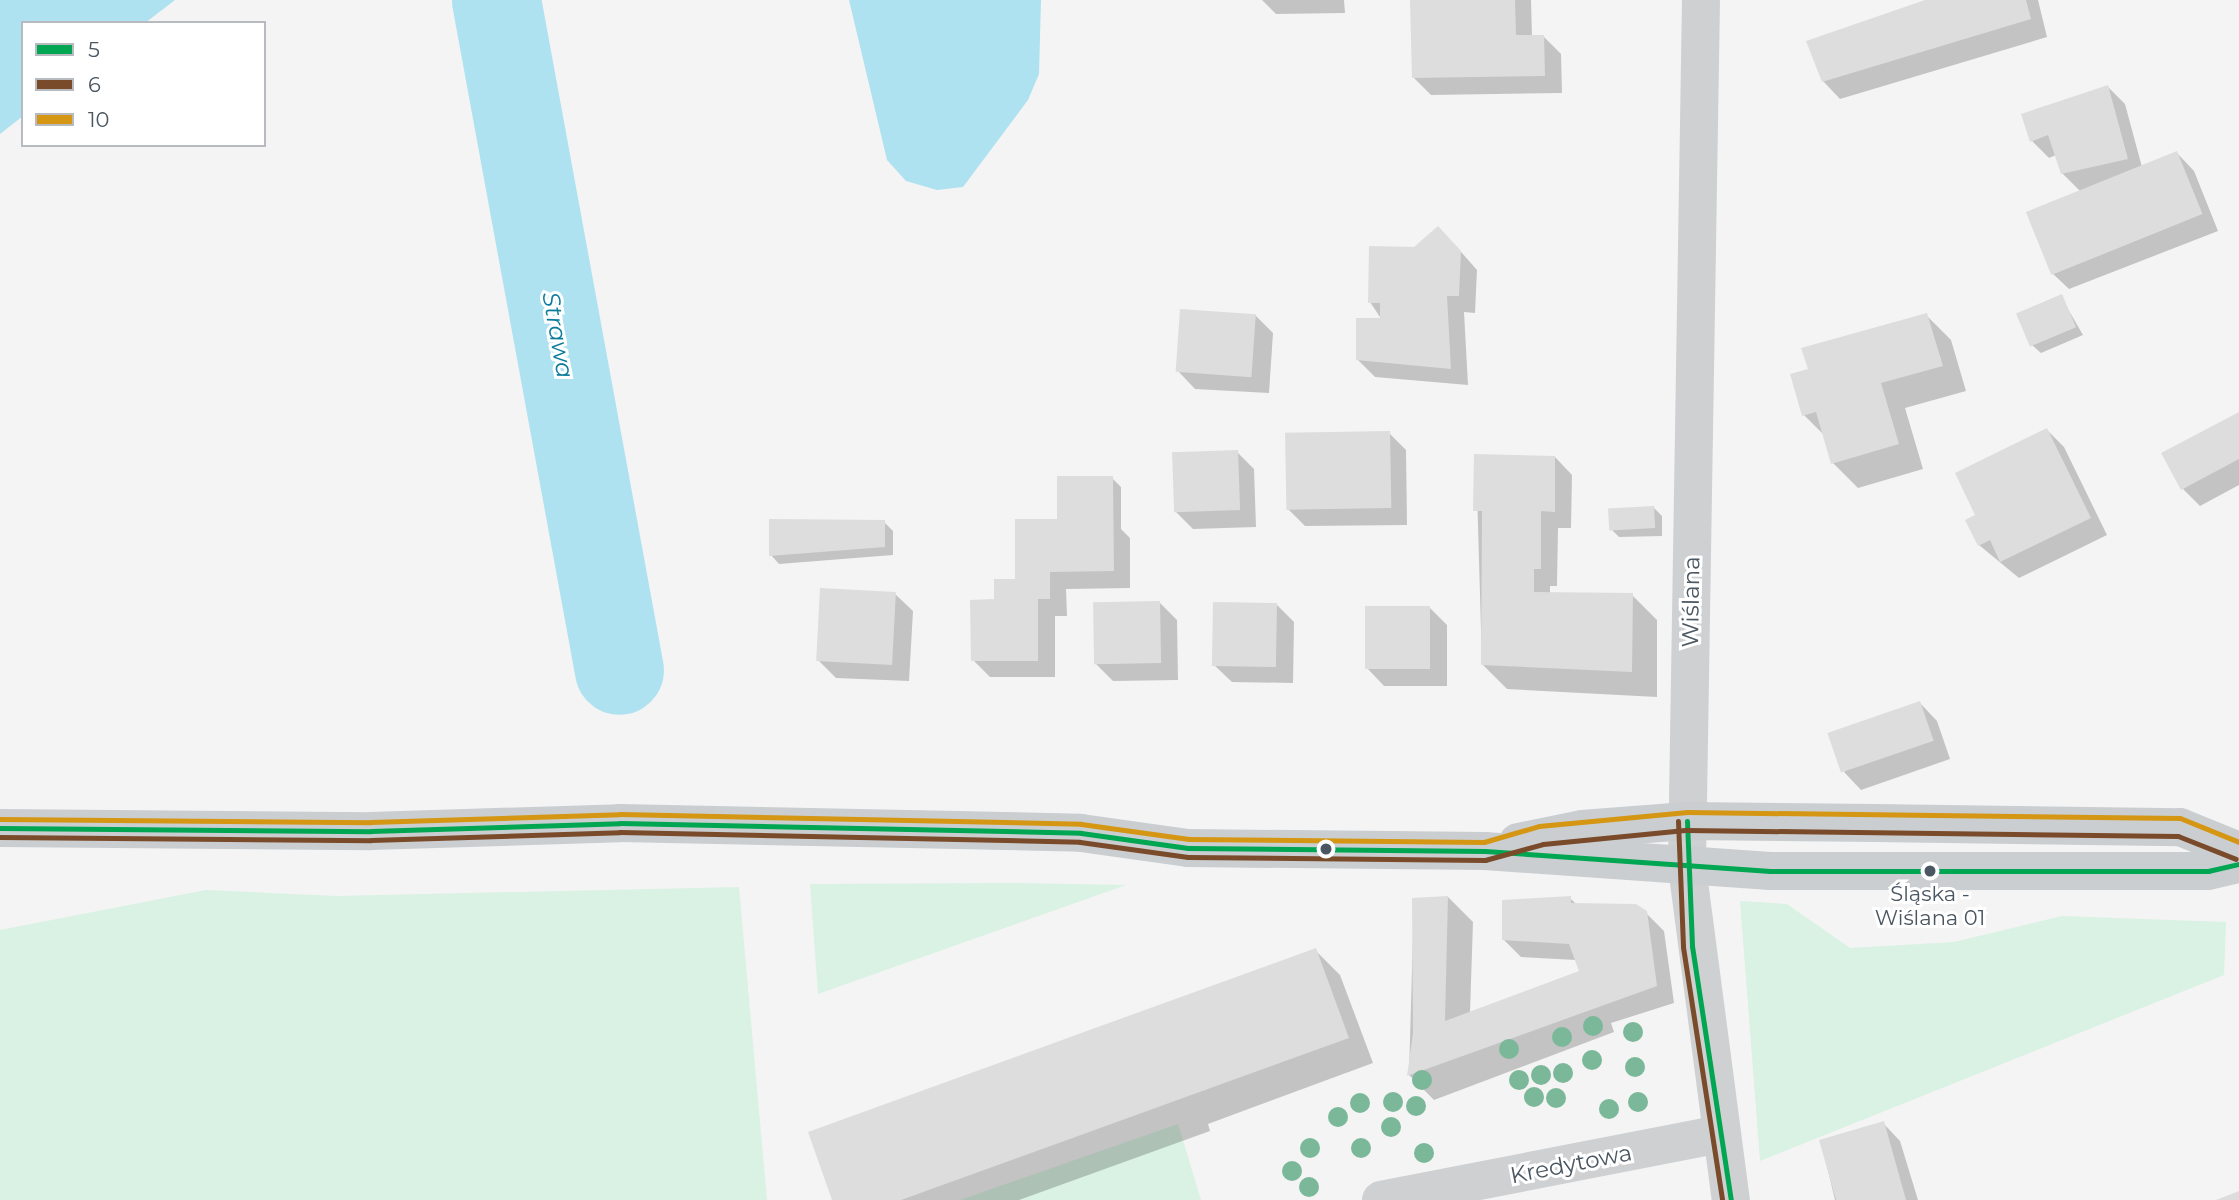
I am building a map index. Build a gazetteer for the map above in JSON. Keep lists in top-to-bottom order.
{
  "streets": {
    "street": ["Wiślana", "Kredytowa"]
  },
  "crossings": [
    ["Wiślana", "Kredytowa"]
  ],
  "water": ["Strawa"],
  "places": ["Śląska - Wiślana 01"],
  "lines": ["transit line 10", "transit line 5", "transit line 6"],
  "legend": ["5", "6", "10"]
}
